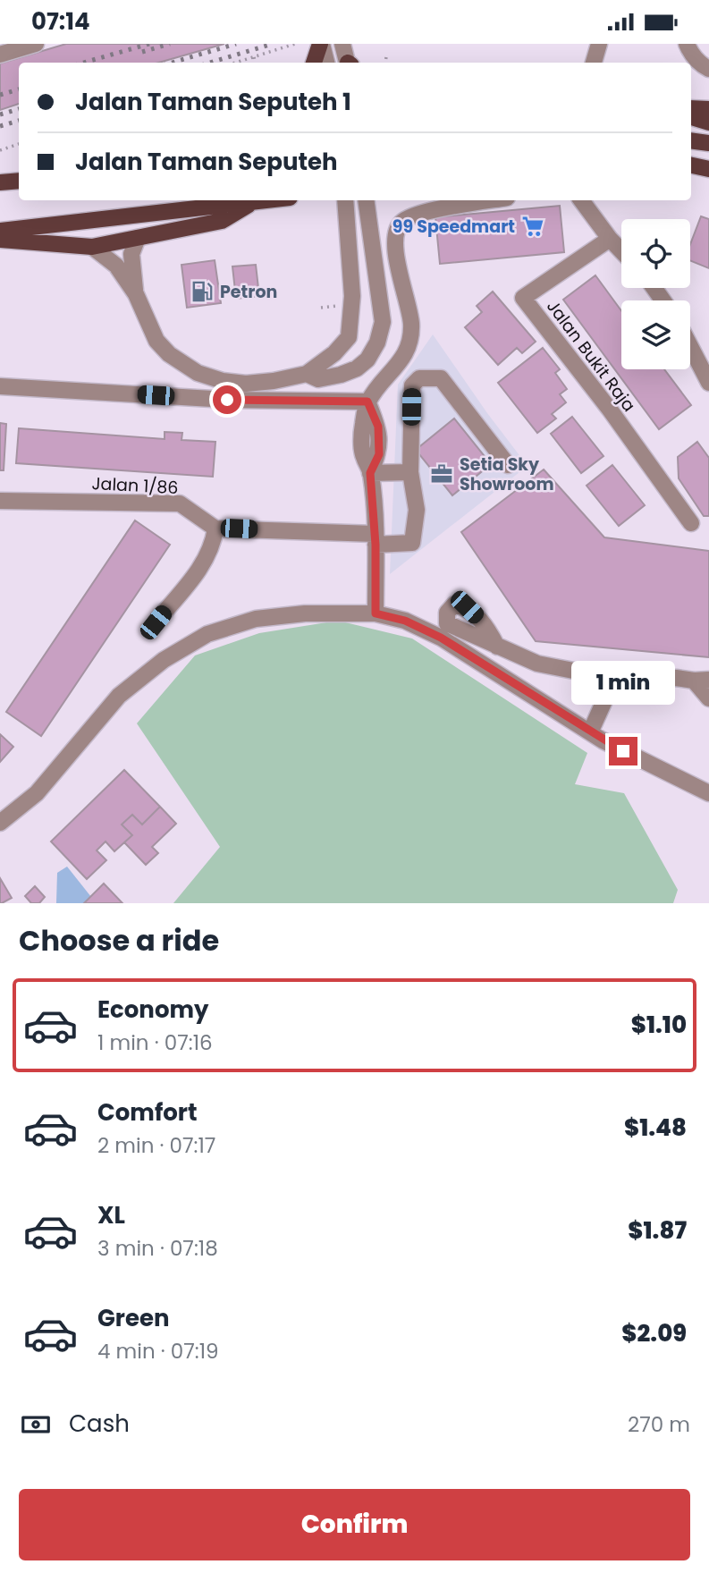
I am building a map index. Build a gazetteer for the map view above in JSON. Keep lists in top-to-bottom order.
{
  "streets": {
    "street": ["Jalan Bukit Raja", "Jalan 1/86"]
  },
  "places": {
    "supermarket": ["99 Speedmart"],
    "fuel station": ["Petron"],
    "office": ["Setia Sky Showroom"]
  },
  "page": {
    "status": "07:14",
    "banner": ["Jalan Taman Seputeh 1", "Jalan Taman Seputeh"],
    "bubble": "1 min",
    "heading": "Choose a ride",
    "list": [
      {
        "name": "Economy",
        "note": "1 min · 07:16",
        "value": "$1.10"
      },
      {
        "name": "Comfort",
        "note": "2 min · 07:17",
        "value": "$1.48"
      },
      {
        "name": "XL",
        "note": "3 min · 07:18",
        "value": "$1.87"
      },
      {
        "name": "Green",
        "note": "4 min · 07:19",
        "value": "$2.09"
      }
    ],
    "pay": ["Cash", "270 m"],
    "buttons": "Confirm"
  }
}
